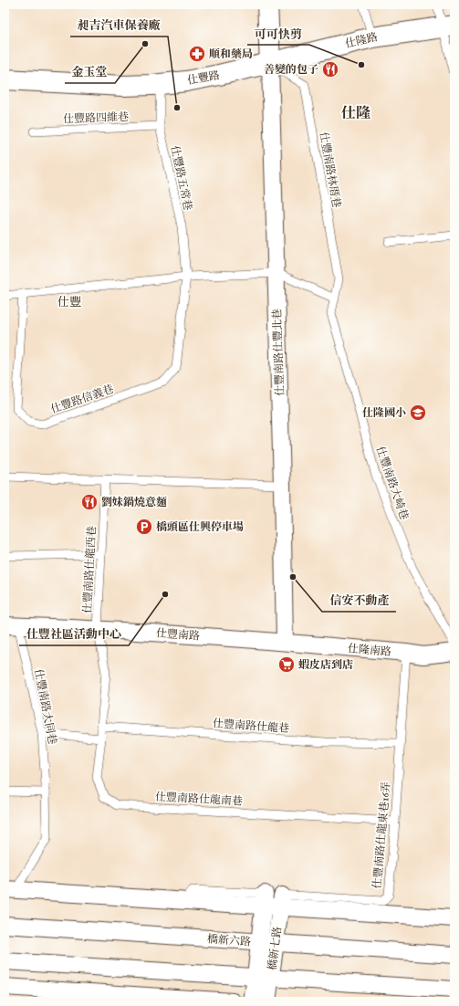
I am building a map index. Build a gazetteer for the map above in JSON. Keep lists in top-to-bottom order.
{
  "streets": {
    "street": [
      "仕隆路",
      "仕豐路",
      "仕豐南路仕豐北巷",
      "仕豐南路",
      "仕隆南路",
      "橋新六路",
      "橋新七路"
    ],
    "lane": [
      "仕豐路四維巷",
      "仕豐南路林厝巷",
      "仕豐路五常巷",
      "仕豐路信義巷",
      "仕豐南路大崎巷",
      "仕豐南路仕龍西巷",
      "仕豐南路大同巷",
      "仕豐南路仕龍巷",
      "仕豐南路仕龍南巷",
      "仕豐南路仕龍東巷16弄"
    ]
  },
  "crossings": [
    ["仕隆路", "仕豐路"],
    ["仕隆路", "仕豐南路林厝巷"],
    ["仕隆路", "仕豐南路仕豐北巷"],
    ["仕豐路", "仕豐南路林厝巷"],
    ["仕豐路", "仕豐路五常巷"],
    ["仕豐路", "仕豐南路仕豐北巷"],
    ["仕豐路四維巷", "仕豐路五常巷"],
    ["仕豐南路林厝巷", "仕豐南路仕豐北巷"],
    ["仕豐南路林厝巷", "仕豐南路大崎巷"],
    ["仕豐路五常巷", "仕豐路信義巷"],
    ["仕豐南路仕豐北巷", "仕豐南路"],
    ["仕豐南路仕豐北巷", "仕隆南路"],
    ["仕豐南路仕龍西巷", "仕豐南路"],
    ["仕豐南路仕龍西巷", "仕豐南路仕龍巷"],
    ["仕豐南路仕龍西巷", "仕豐南路仕龍南巷"],
    ["仕豐南路", "仕隆南路"],
    ["仕豐南路", "仕豐南路大同巷"],
    ["仕隆南路", "仕豐南路仕龍東巷16弄"],
    ["仕豐南路仕龍巷", "仕豐南路仕龍東巷16弄"],
    ["仕豐南路仕龍南巷", "仕豐南路仕龍東巷16弄"],
    ["仕豐南路仕龍東巷16弄", "橋新七路"],
    ["橋新六路", "橋新七路"]
  ],
  "districts": ["仕隆", "仕豐"],
  "places": {
    "other": [
      "金玉堂",
      "可可快剪",
      "昶吉汽車保養廠",
      "信安不動產",
      "仕豐社區活動中心"
    ],
    "pharmacy": ["順和藥局"],
    "restaurant": ["善變的包子", "劉妹鍋燒意麵"],
    "school or university": ["仕隆國小"],
    "parking": ["橋頭區仕興停車場"],
    "supermarket": ["蝦皮店到店"]
  }
}
